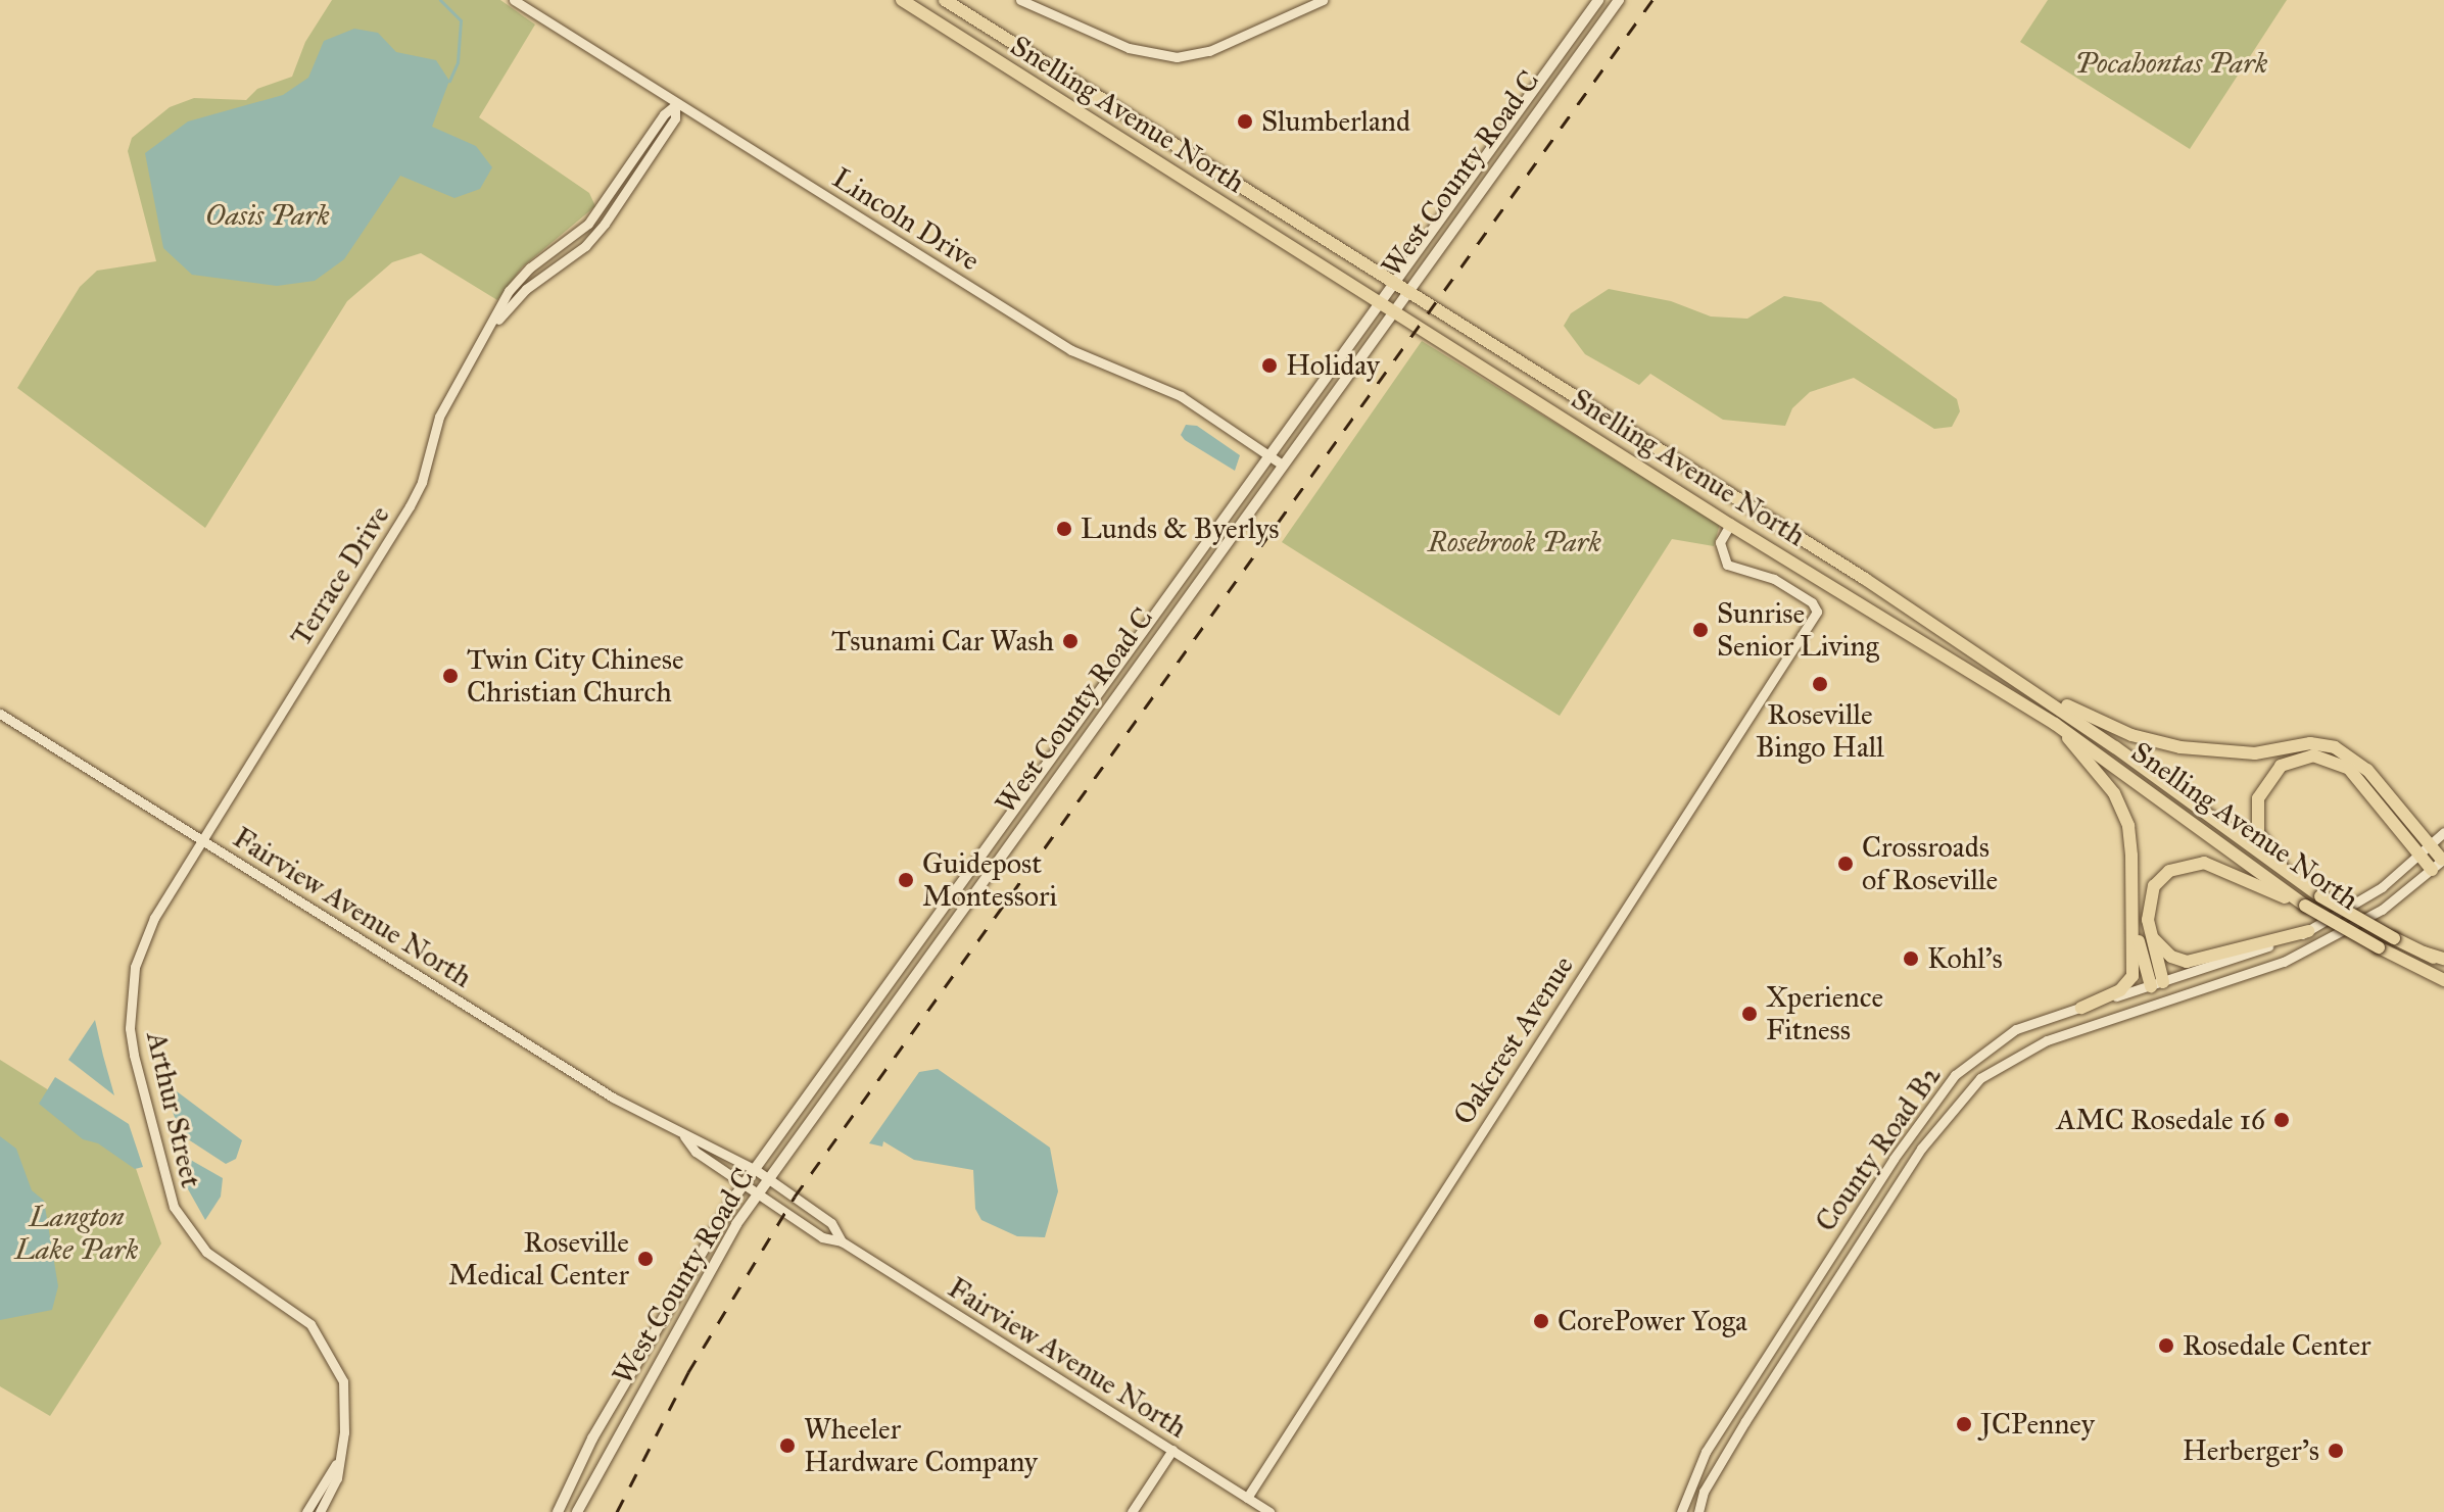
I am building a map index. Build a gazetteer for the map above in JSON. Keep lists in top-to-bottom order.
{
  "streets": {
    "highway": ["Snelling Avenue North"],
    "main road": ["West County Road C"],
    "street": [
      "Lincoln Drive",
      "Terrace Drive",
      "Fairview Avenue North",
      "Oakcrest Avenue",
      "Arthur Street",
      "County Road B2"
    ]
  },
  "crossings": [
    ["Snelling Avenue North", "West County Road C"],
    ["Snelling Avenue North", "Oakcrest Avenue"],
    ["West County Road C", "Lincoln Drive"],
    ["West County Road C", "Fairview Avenue North"],
    ["Terrace Drive", "Fairview Avenue North"],
    ["Terrace Drive", "Arthur Street"],
    ["Fairview Avenue North", "Oakcrest Avenue"],
    ["Fairview Avenue North", "Arthur Street"]
  ],
  "parks": [
    "Pocahontas Park",
    "Oasis Park",
    "Rosebrook Park",
    "Langton Lake Park"
  ],
  "places": [
    "Slumberland",
    "Holiday",
    "Lunds & Byerlys",
    "Sunrise Senior Living",
    "Tsunami Car Wash",
    "Twin City Chinese Christian Church",
    "Roseville Bingo Hall",
    "Crossroads of Roseville",
    "Guidepost Montessori",
    "Kohl's",
    "Xperience Fitness",
    "AMC Rosedale 16",
    "Roseville Medical Center",
    "CorePower Yoga",
    "Rosedale Center",
    "JCPenney",
    "Wheeler Hardware Company",
    "Herberger's"
  ]
}
